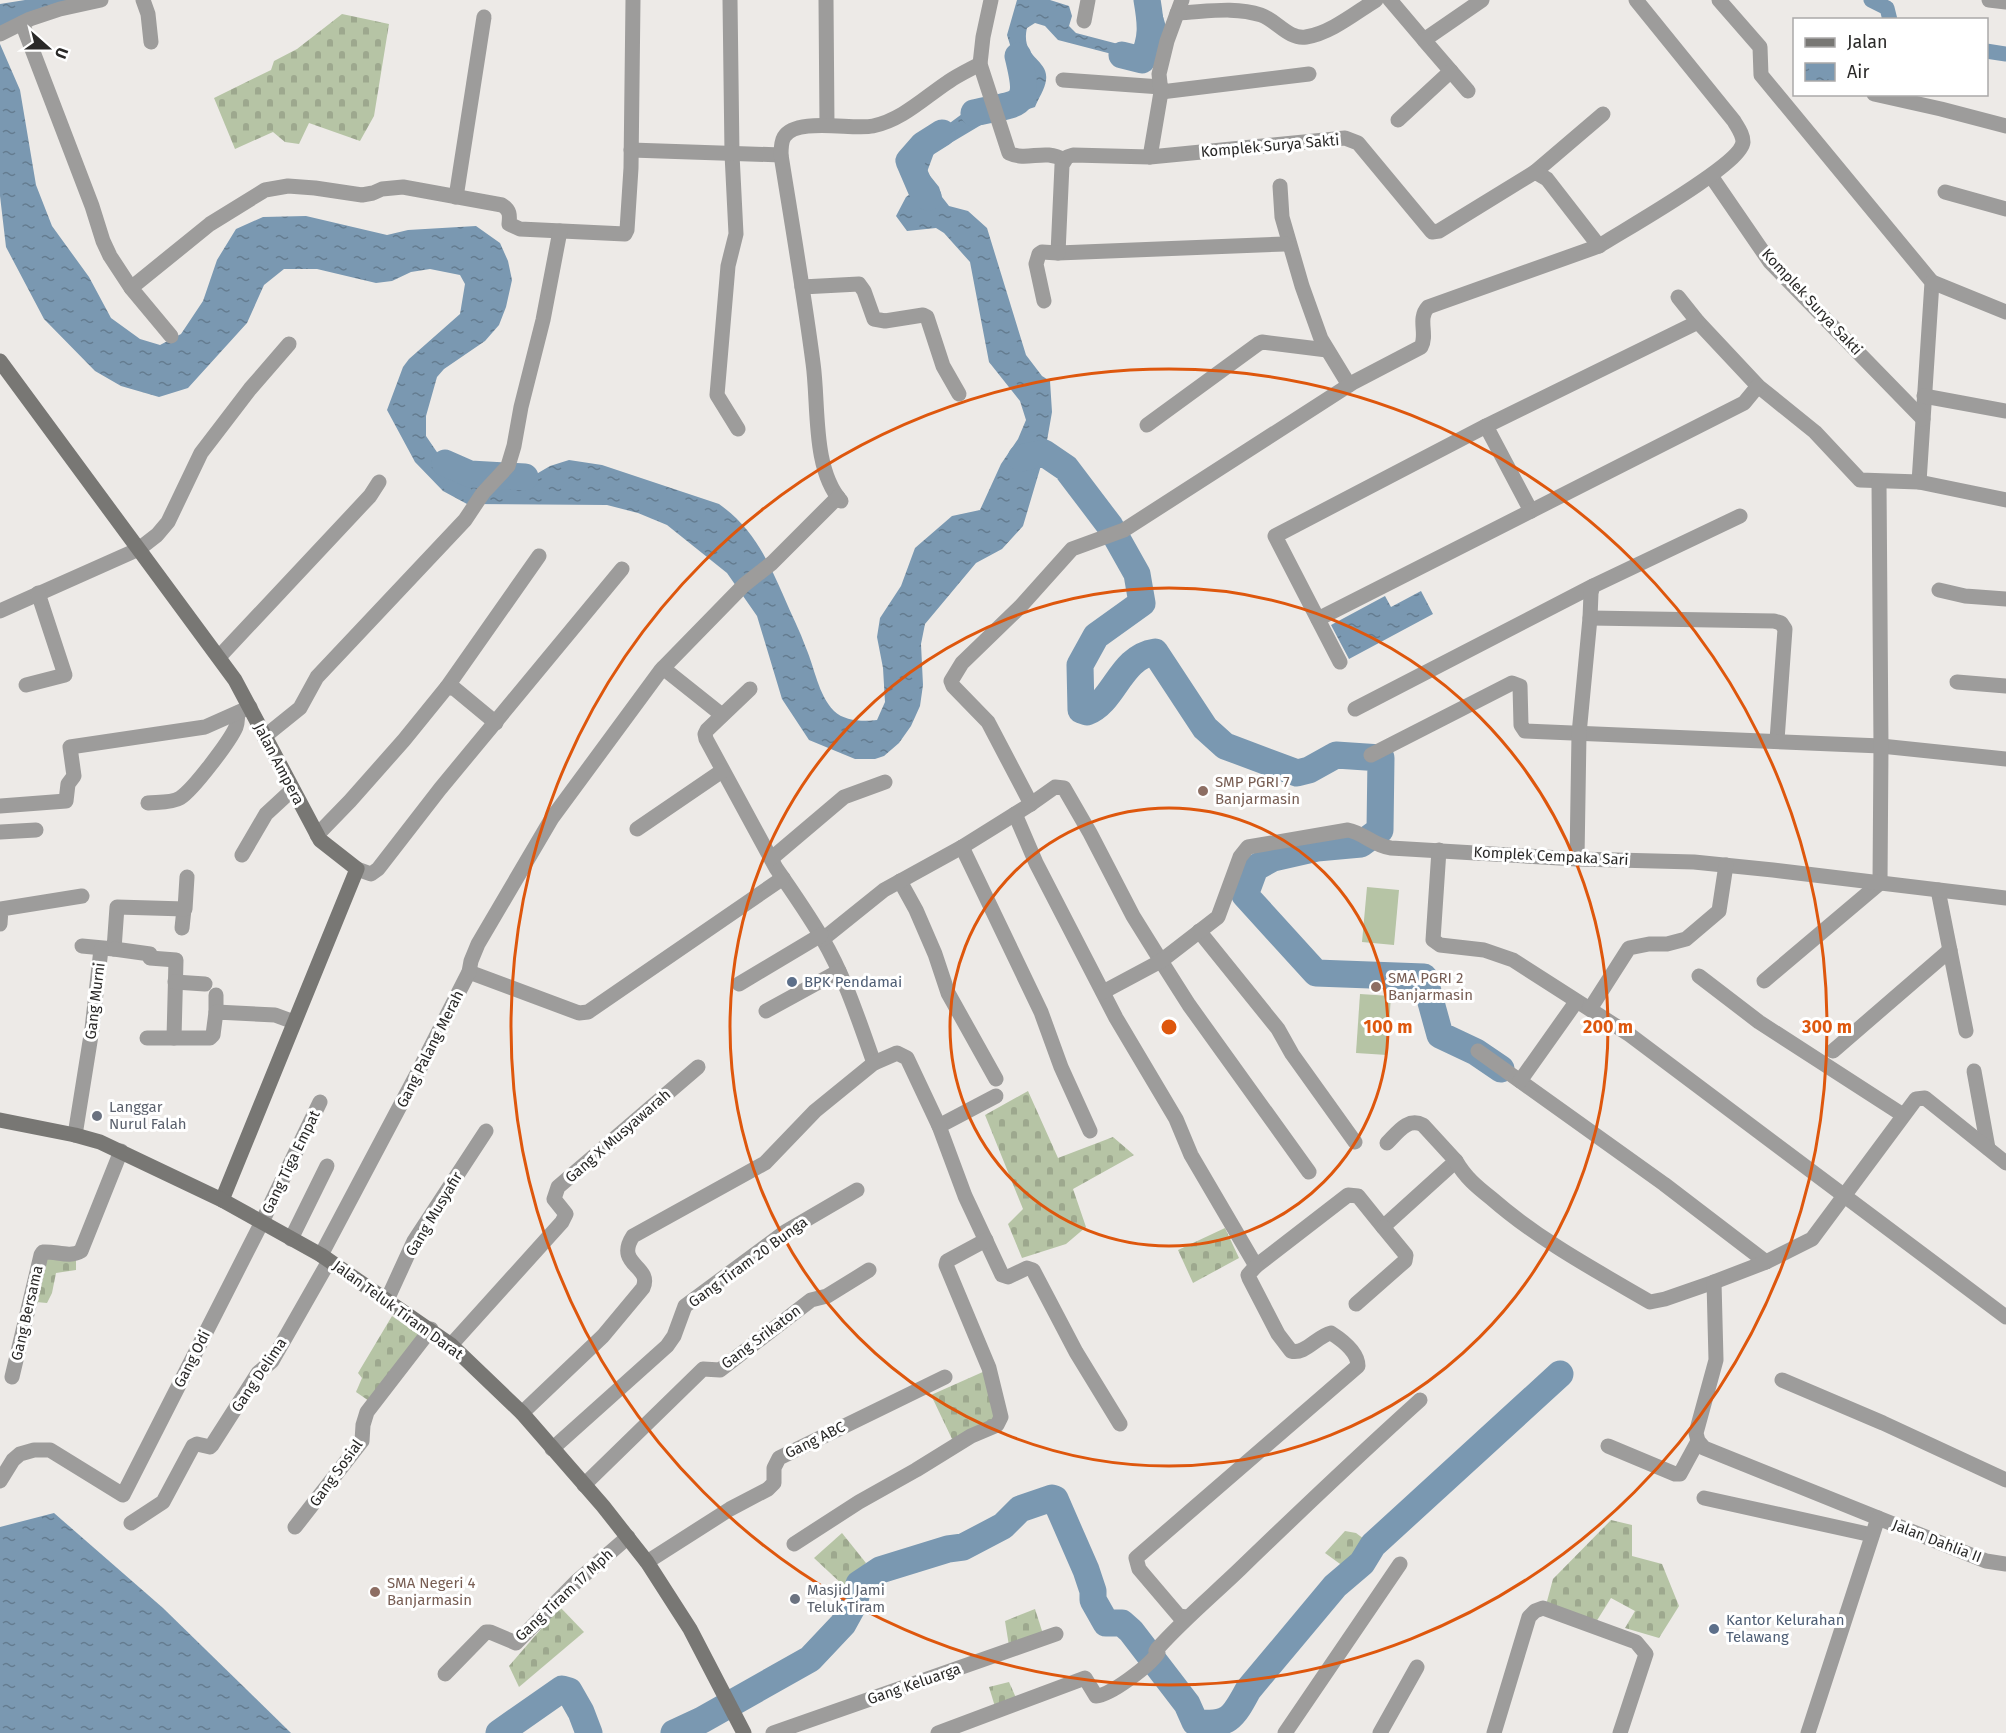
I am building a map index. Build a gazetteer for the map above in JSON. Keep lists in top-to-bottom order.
{
  "streets": {
    "street": [
      "Komplek Surya Sakti",
      "Jalan Ampera",
      "Komplek Cempaka Sari",
      "Gang Murni",
      "Gang Palang Merah",
      "Gang X Musyawarah",
      "Gang Tiga Empat",
      "Gang Musyafir",
      "Gang Tiram 20 Bunga",
      "Jalan Teluk Tiram Darat",
      "Gang Bersama",
      "Gang Srikaton",
      "Gang Odi",
      "Gang Delima",
      "Gang ABC",
      "Gang Sosial",
      "Jalan Dahlia II",
      "Gang Tiram 17 Mph",
      "Gang Keluarga"
    ]
  },
  "crossings": [
    ["Gang Murni", "Jalan Teluk Tiram Darat"],
    ["Gang Palang Merah", "Jalan Teluk Tiram Darat"],
    ["Gang Palang Merah", "Gang Delima"],
    ["Gang X Musyawarah", "Jalan Teluk Tiram Darat"],
    ["Gang Tiga Empat", "Jalan Teluk Tiram Darat"],
    ["Gang Tiga Empat", "Gang Odi"],
    ["Gang Musyafir", "Jalan Teluk Tiram Darat"],
    ["Gang Tiram 20 Bunga", "Jalan Teluk Tiram Darat"],
    ["Jalan Teluk Tiram Darat", "Gang Bersama"],
    ["Jalan Teluk Tiram Darat", "Gang Srikaton"],
    ["Jalan Teluk Tiram Darat", "Gang Odi"],
    ["Jalan Teluk Tiram Darat", "Gang Delima"],
    ["Jalan Teluk Tiram Darat", "Gang ABC"],
    ["Jalan Teluk Tiram Darat", "Gang Sosial"],
    ["Jalan Teluk Tiram Darat", "Gang Tiram 17 Mph"]
  ],
  "places": [
    "SMP PGRI 7 Banjarmasin",
    "BPK Pendamai",
    "SMA PGRI 2 Banjarmasin",
    "Langgar Nurul Falah",
    "SMA Negeri 4 Banjarmasin",
    "Masjid Jami Teluk Tiram",
    "Kantor Kelurahan Telawang"
  ],
  "legend": ["Jalan", "Air"],
  "north": "right",
  "rings": ["100 m", "200 m", "300 m"]
}
